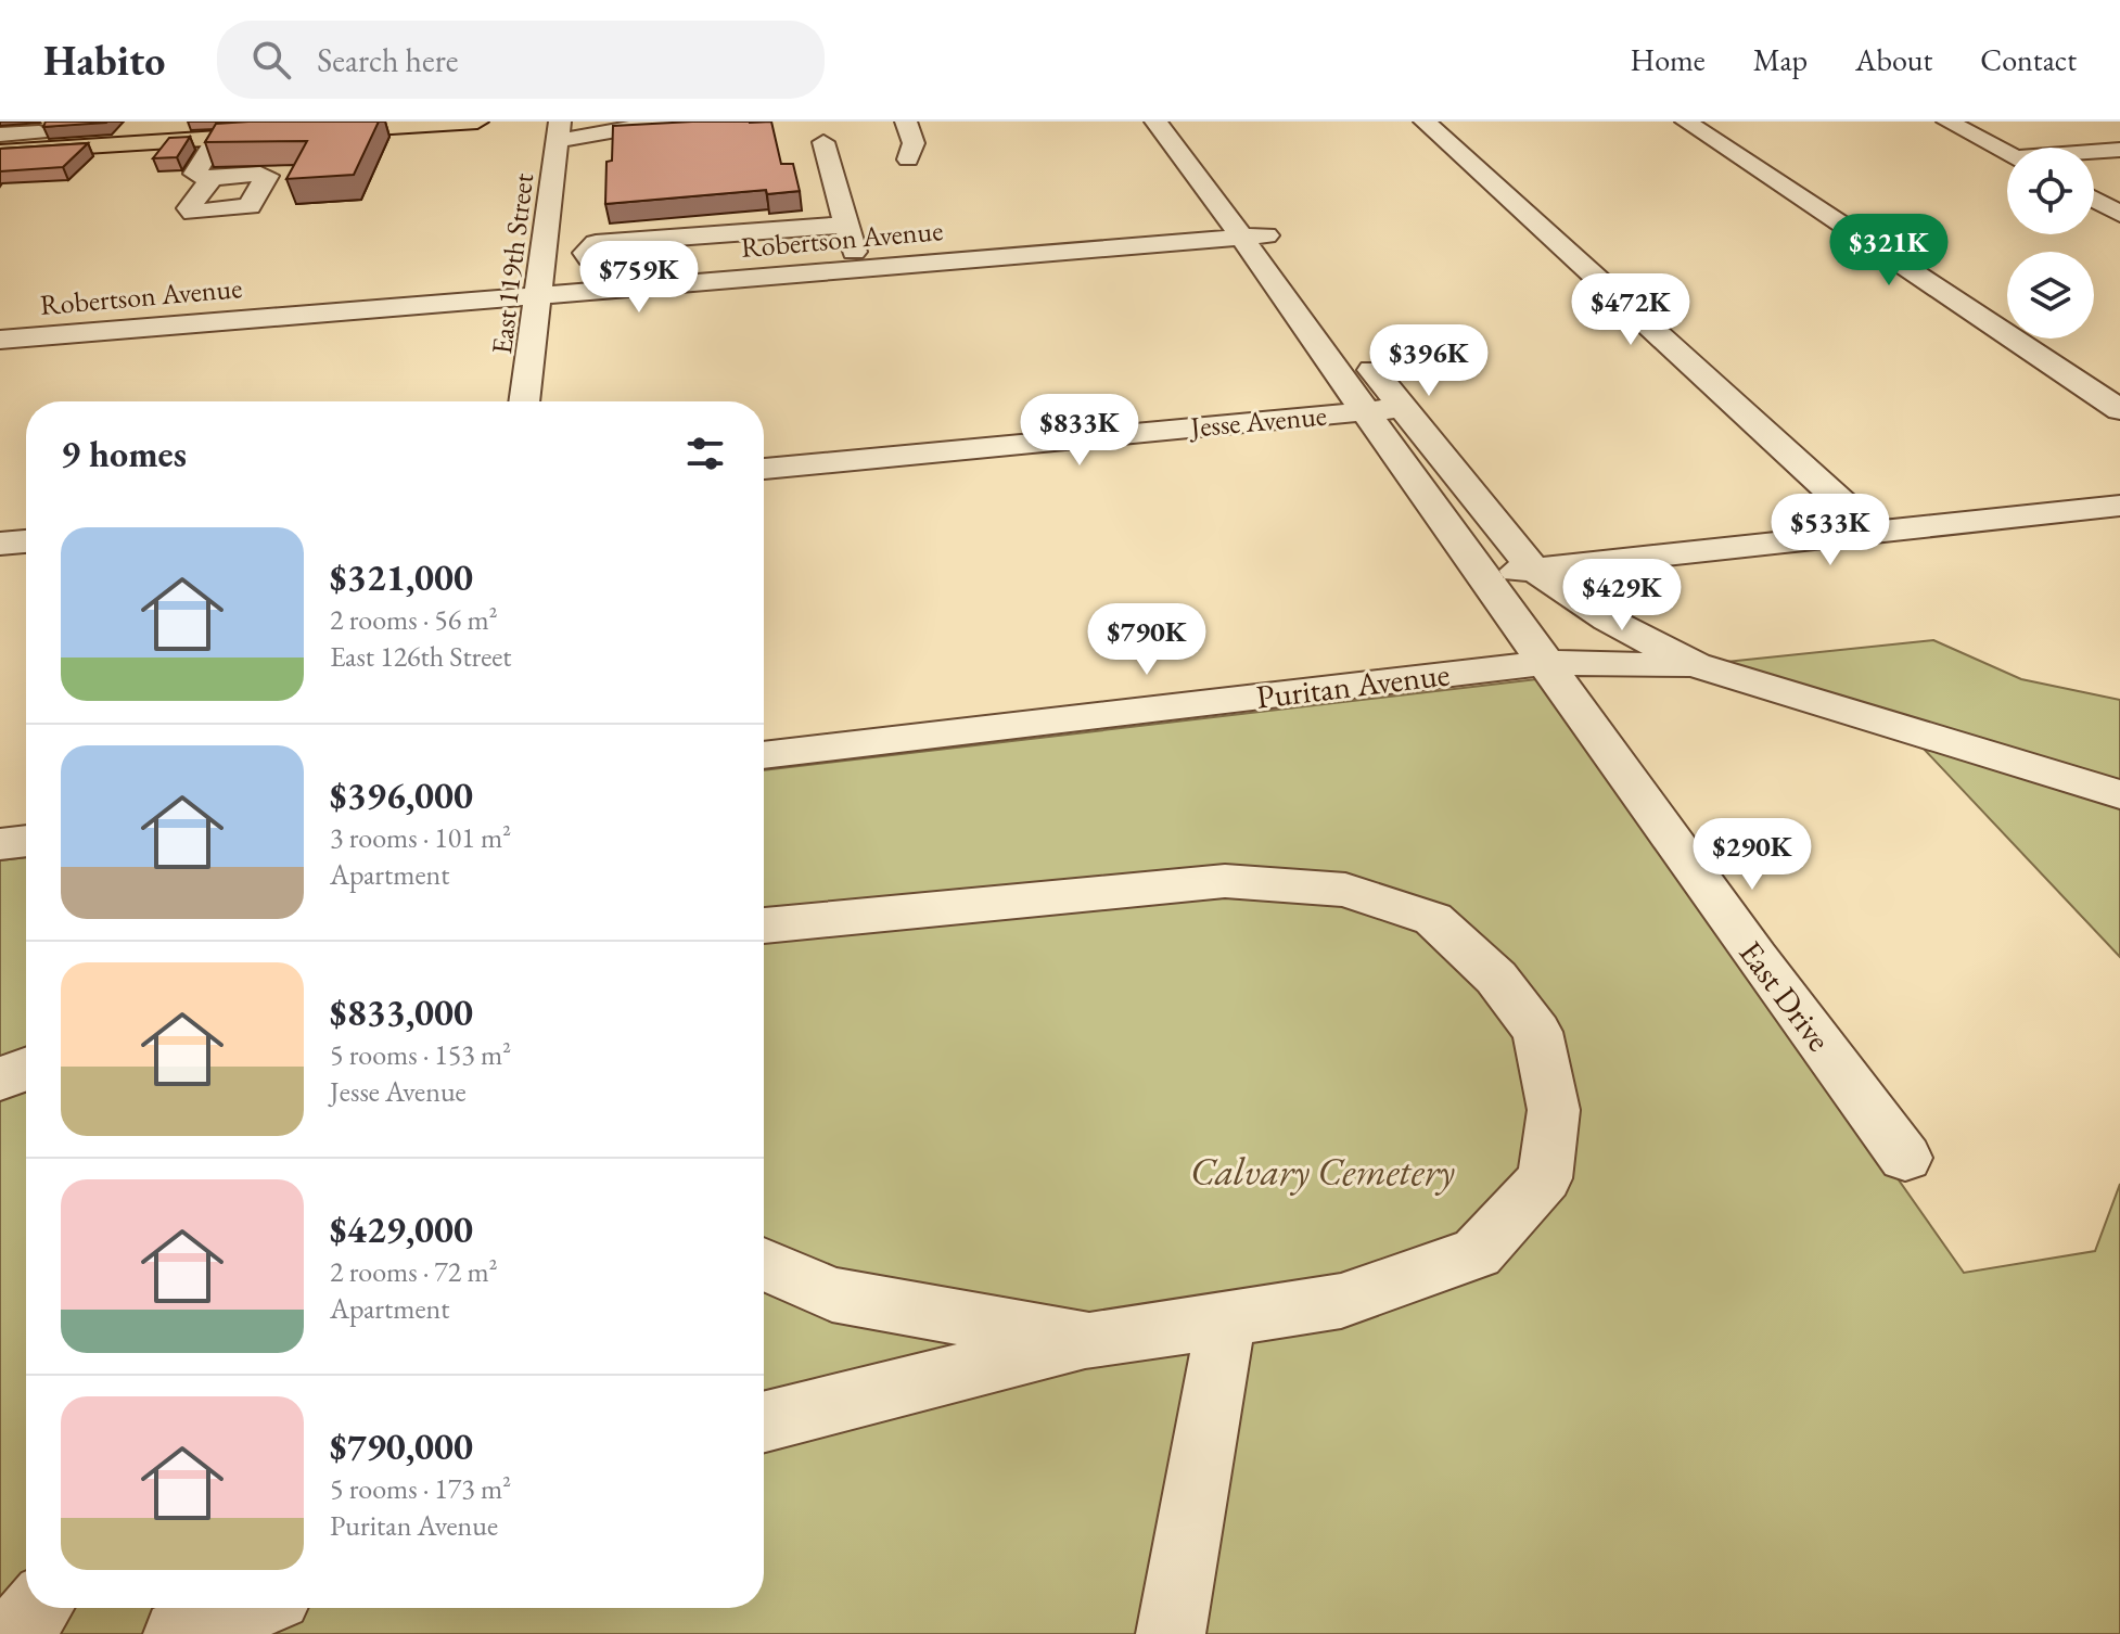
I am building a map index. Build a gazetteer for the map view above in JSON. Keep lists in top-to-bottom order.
{
  "streets": {
    "street": [
      "Robertson Avenue",
      "East 119th Street",
      "Jesse Avenue",
      "Puritan Avenue",
      "East Drive"
    ]
  },
  "crossings": [
    ["Robertson Avenue", "East 119th Street"],
    ["Robertson Avenue", "East Drive"],
    ["Jesse Avenue", "East Drive"],
    ["Puritan Avenue", "East Drive"]
  ],
  "parks": ["Calvary Cemetery"],
  "page": {
    "header": "Habito",
    "search": "Search here",
    "nav": [
      "Home",
      "Map",
      "About",
      "Contact"
    ],
    "price": [
      "$321K",
      "$759K",
      "$472K",
      "$396K",
      "$833K",
      "$533K",
      "$429K",
      "$790K",
      "$290K"
    ],
    "heading": "9 homes",
    "list": [
      {
        "name": "$321,000",
        "note": "2 rooms · 56 m² · East 126th Street"
      },
      {
        "name": "$396,000",
        "note": "3 rooms · 101 m² · Apartment"
      },
      {
        "name": "$833,000",
        "note": "5 rooms · 153 m² · Jesse Avenue"
      },
      {
        "name": "$429,000",
        "note": "2 rooms · 72 m² · Apartment"
      },
      {
        "name": "$790,000",
        "note": "5 rooms · 173 m² · Puritan Avenue"
      }
    ]
  }
}
